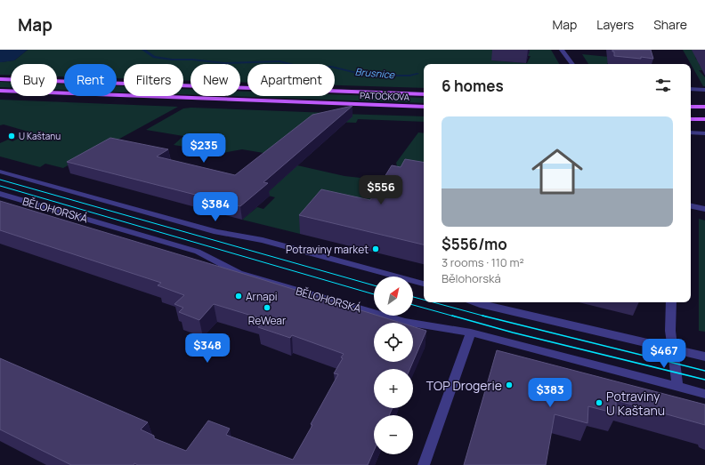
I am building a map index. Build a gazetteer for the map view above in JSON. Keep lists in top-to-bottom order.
{
  "streets": {
    "main road": ["PATOČKOVA"],
    "street": ["BĚLOHORSKÁ"]
  },
  "water": ["Brusnice"],
  "places": [
    "U Kaštanu",
    "Potraviny market",
    "Arnapi",
    "ReWear",
    "TOP Drogerie",
    "Potraviny U Kaštanu"
  ],
  "north": "top right",
  "page": {
    "header": "Map",
    "nav": ["Map", "Layers", "Share"],
    "chip": [
      "Buy",
      "Rent",
      "Filters",
      "New",
      "Apartment"
    ],
    "heading": "6 homes",
    "list": [
      {
        "name": "$556/mo",
        "note": "3 rooms · 110 m² · Bělohorská"
      }
    ],
    "price": [
      "$235",
      "$556",
      "$384",
      "$348",
      "$467",
      "$383"
    ],
    "map_buttons": ["+", "−"]
  }
}
